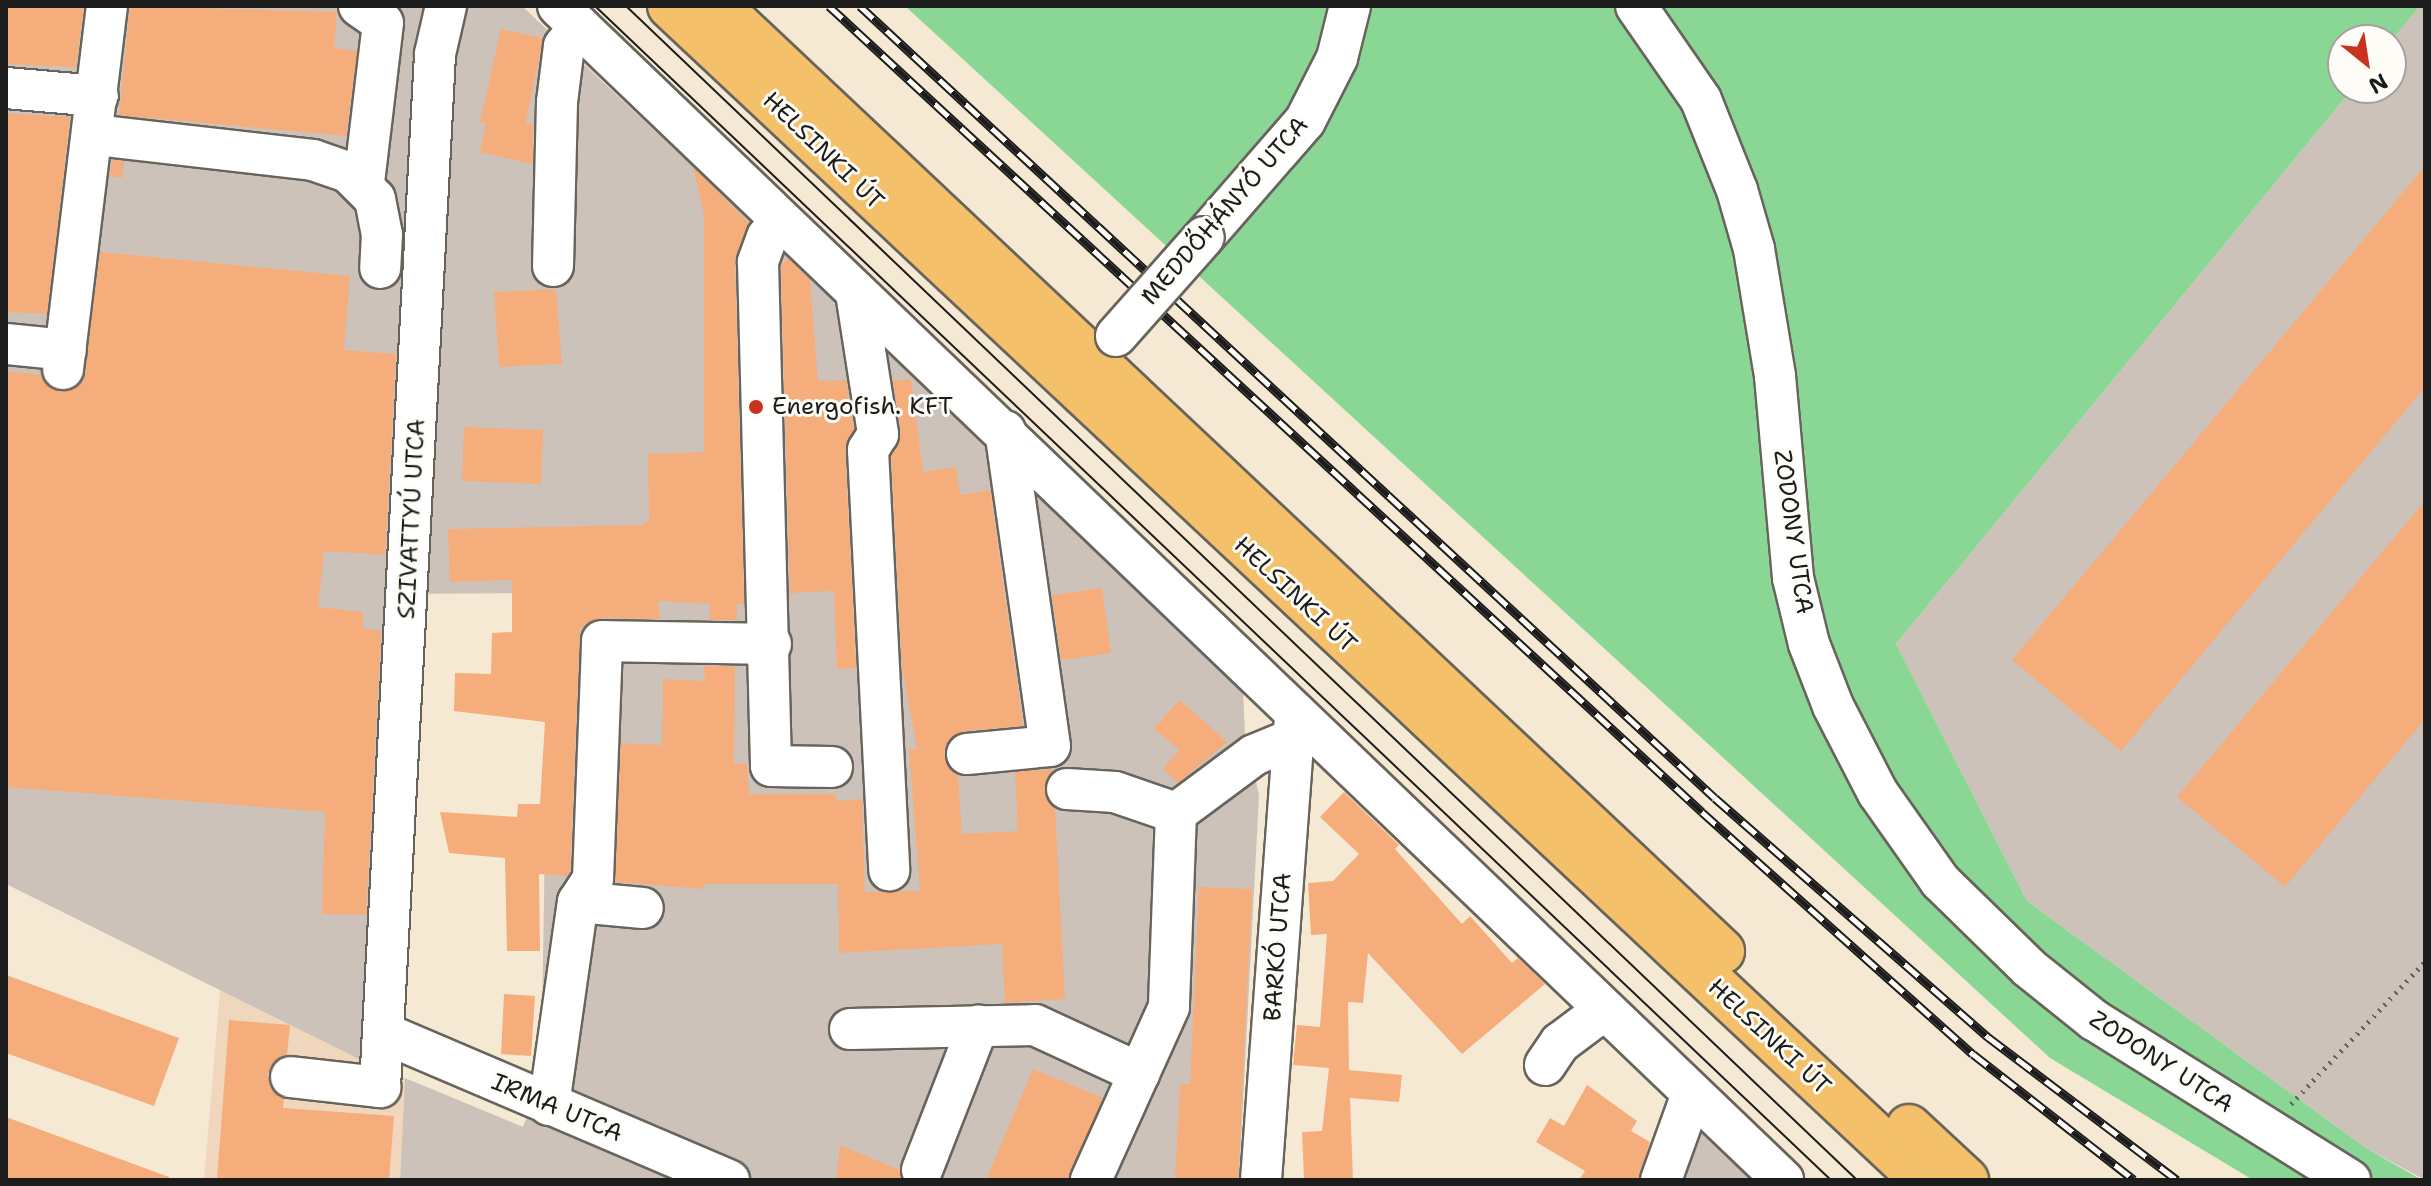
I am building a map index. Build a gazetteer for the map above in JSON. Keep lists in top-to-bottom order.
{
  "streets": {
    "main road": ["HELSINKI ÚT"],
    "street": [
      "MEDDŐHÁNYÓ UTCA",
      "SZIVATTYÚ UTCA",
      "ZODONY UTCA",
      "BARKÓ UTCA",
      "IRMA UTCA"
    ]
  },
  "crossings": [
    ["HELSINKI ÚT", "MEDDŐHÁNYÓ UTCA"],
    ["SZIVATTYÚ UTCA", "IRMA UTCA"]
  ],
  "places": ["Energofish. KFT"],
  "north": "bottom right"
}
